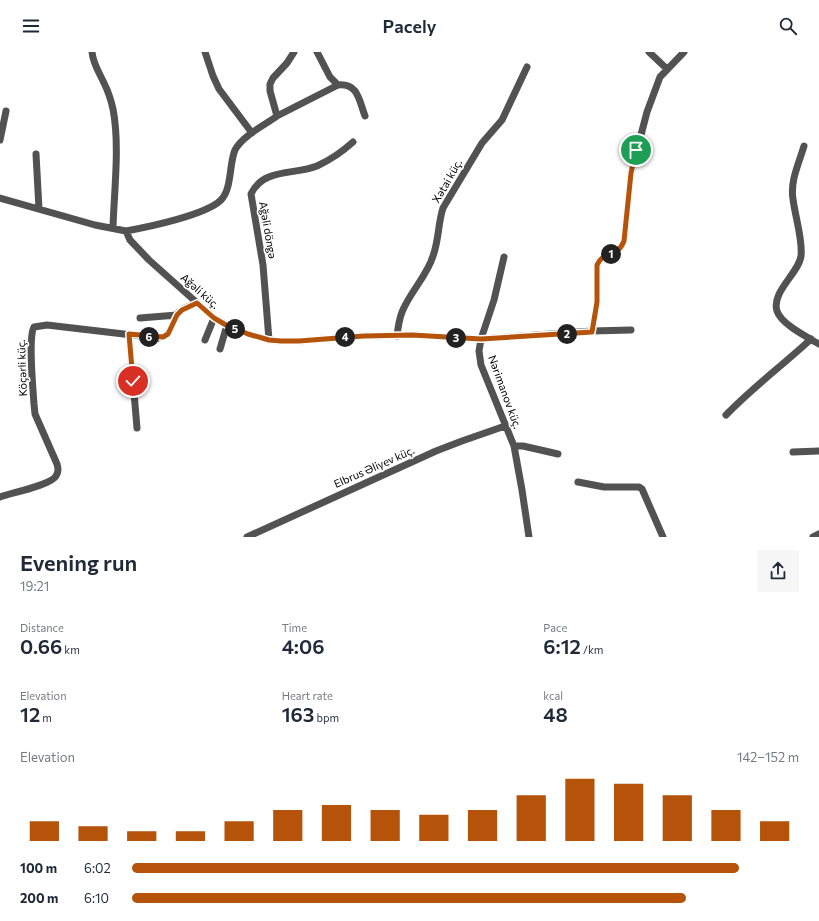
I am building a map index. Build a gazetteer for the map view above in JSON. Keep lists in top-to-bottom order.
{
  "streets": {
    "street": [
      "Xətai küç.",
      "Ağəli döngə",
      "Ağəli küç.",
      "Köçərli küç.",
      "Nərimanov küç.",
      "Elbrus Əliyev küç."
    ]
  },
  "crossings": [
    ["Xətai küç.", "Ağəli küç."],
    ["Ağəli döngə", "Ağəli küç."],
    ["Ağəli küç.", "Nərimanov küç."],
    ["Nərimanov küç.", "Elbrus Əliyev küç."]
  ],
  "page": {
    "header": "Pacely",
    "pins": [
      "1",
      "5",
      "2",
      "4",
      "6",
      "3"
    ],
    "heading": ["Evening run", "19:21"],
    "stats": [
      ["Distance", "0.66 km"],
      ["Time", "4:06"],
      ["Pace", "6:12 /km"],
      ["Elevation", "12 m"],
      ["Heart rate", "163 bpm"],
      ["kcal", "48"]
    ],
    "chart": ["Elevation", "142–152 m"],
    "list": [
      {
        "name": "100 m",
        "note": "6:02"
      },
      {
        "name": "200 m",
        "note": "6:10"
      }
    ]
  }
}
